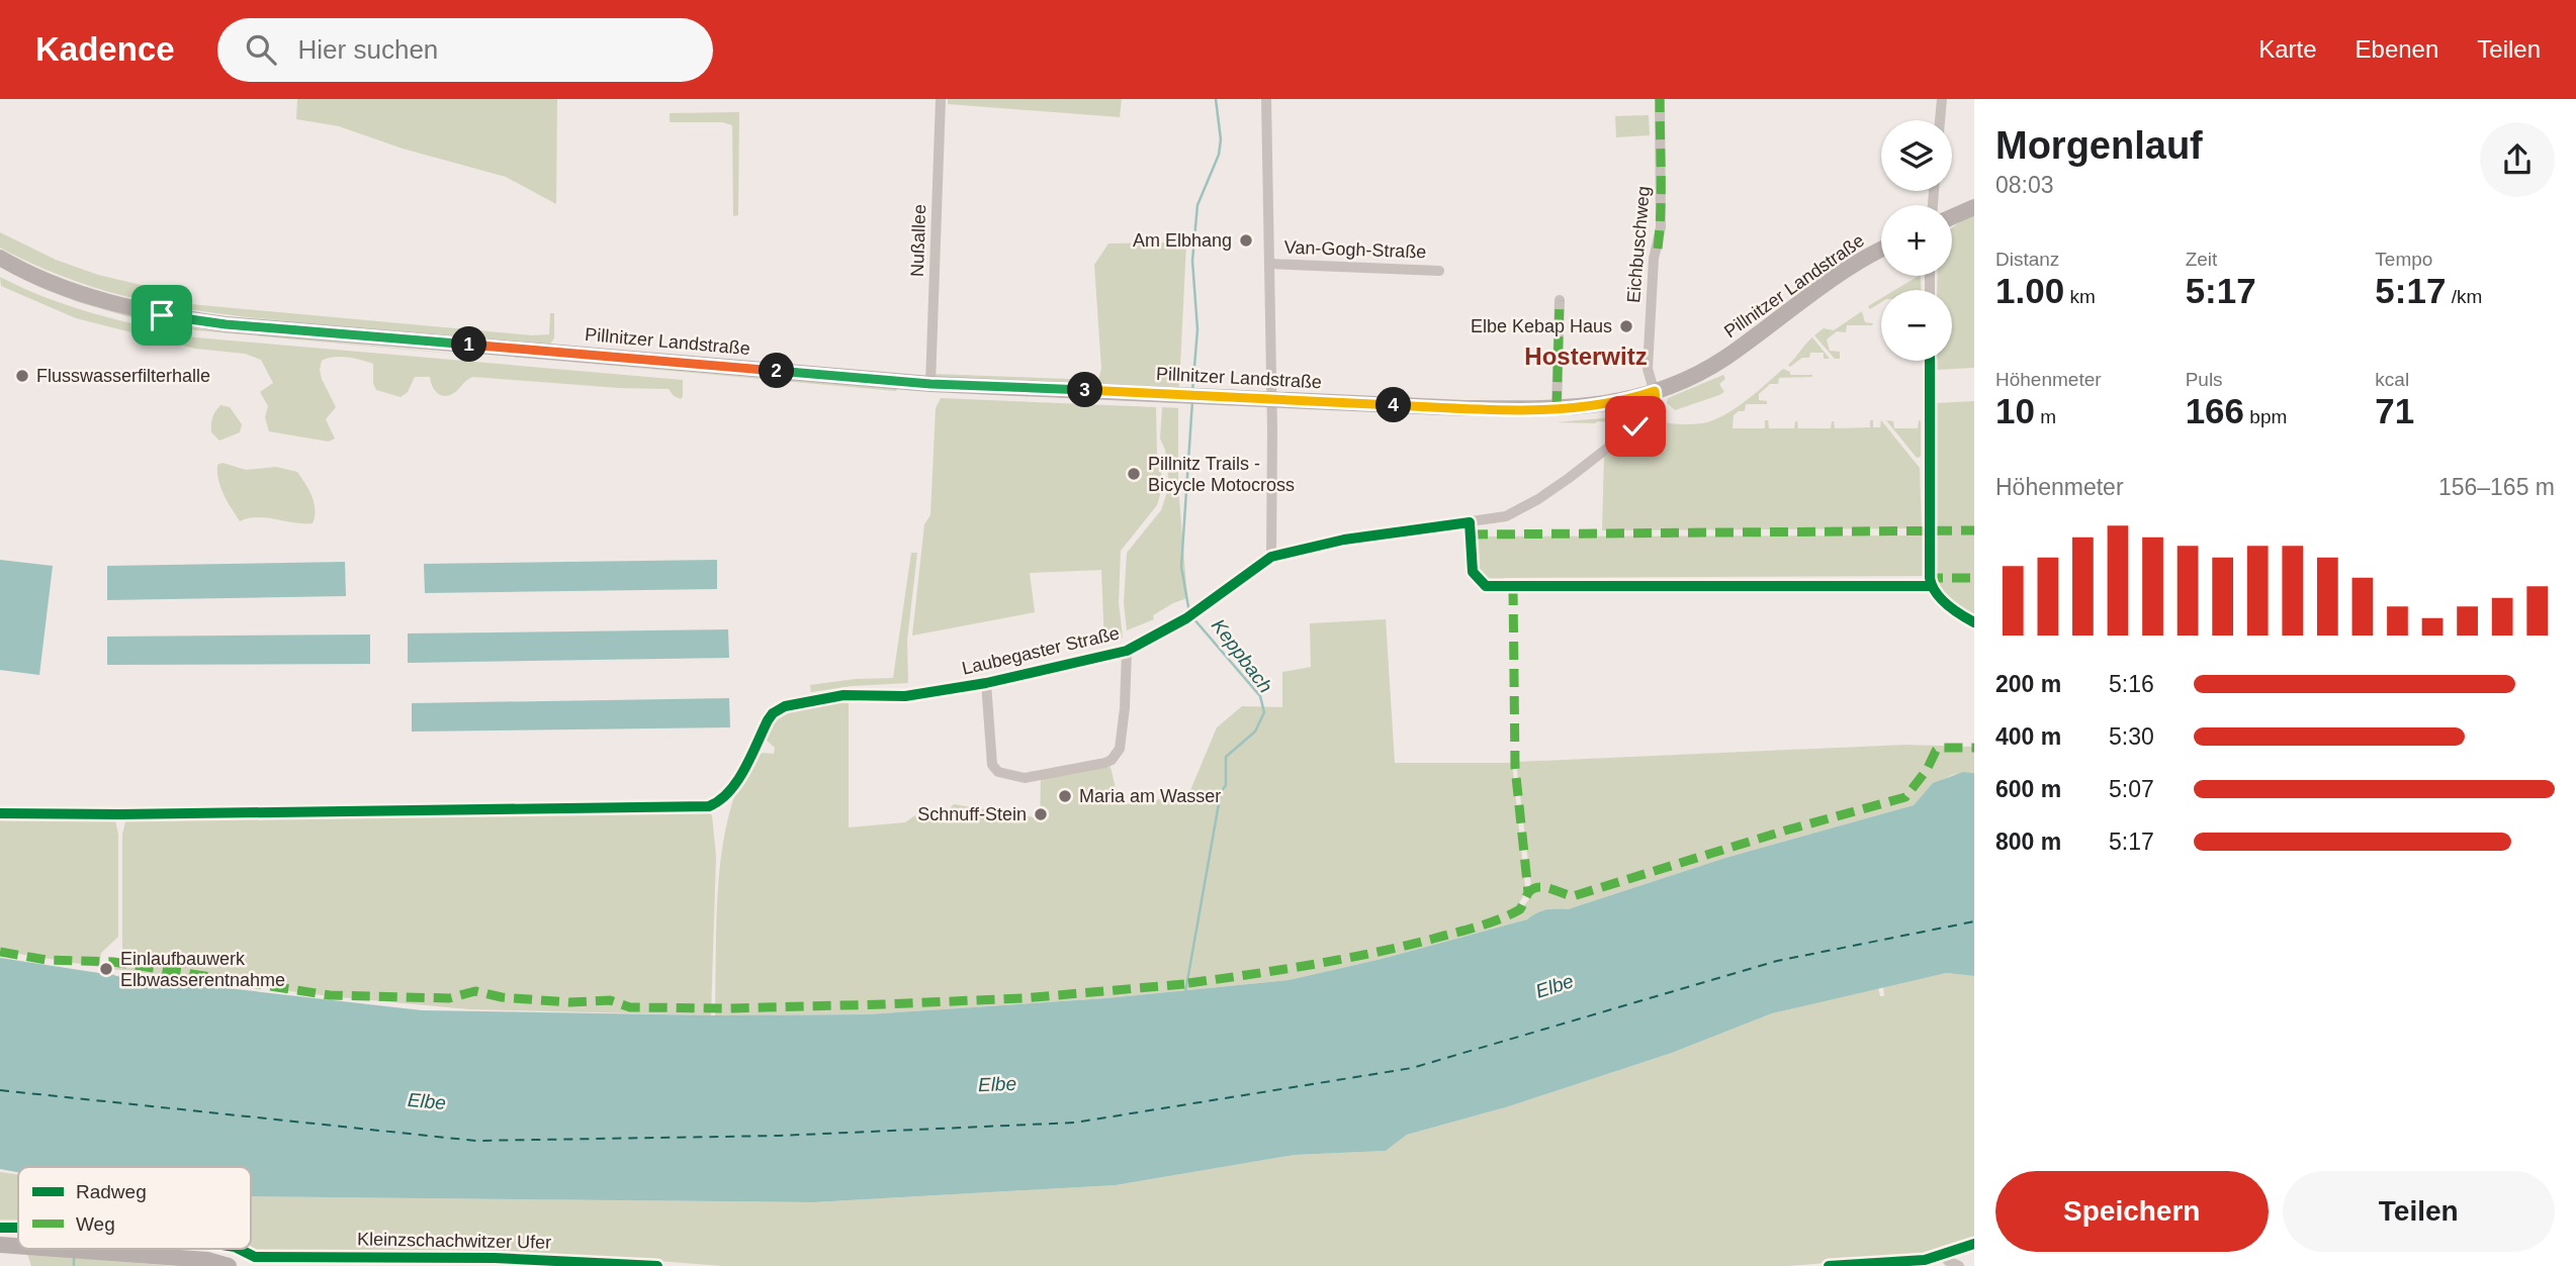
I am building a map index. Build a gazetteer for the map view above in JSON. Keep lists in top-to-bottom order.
{
  "streets": {
    "main road": ["Pillnitzer Landstraße"],
    "street": [
      "Nußallee",
      "Eichbuschweg",
      "Van-Gogh-Straße",
      "Laubegaster Straße",
      "Kleinzschachwitzer Ufer"
    ]
  },
  "crossings": [
    ["Nußallee", "Pillnitzer Landstraße"],
    ["Eichbuschweg", "Pillnitzer Landstraße"],
    ["Eichbuschweg", "Laubegaster Straße"],
    ["Van-Gogh-Straße", "Pillnitzer Landstraße"],
    ["Van-Gogh-Straße", "Laubegaster Straße"],
    ["Pillnitzer Landstraße", "Laubegaster Straße"]
  ],
  "districts": ["Hosterwitz"],
  "water": ["Keppbach", "Elbe"],
  "places": [
    "Am Elbhang",
    "Elbe Kebap Haus",
    "Flusswasserfilterhalle",
    "Pillnitz Trails - Bicycle Motocross",
    "Maria am Wasser",
    "Schnuff-Stein",
    "Einlaufbauwerk Elbwasserentnahme"
  ],
  "legend": ["Radweg", "Weg"],
  "page": {
    "header": "Kadence",
    "search": "Hier suchen",
    "nav": ["Karte", "Ebenen", "Teilen"],
    "heading": ["Morgenlauf", "08:03"],
    "map_buttons": ["+", "−"],
    "stats": [
      ["Distanz", "1.00 km"],
      ["Zeit", "5:17"],
      ["Tempo", "5:17 /km"],
      ["Höhenmeter", "10 m"],
      ["Puls", "166 bpm"],
      ["kcal", "71"]
    ],
    "pins": [
      "1",
      "2",
      "3",
      "4"
    ],
    "chart": ["Höhenmeter", "156–165 m"],
    "list": [
      {
        "name": "200 m",
        "note": "5:16"
      },
      {
        "name": "400 m",
        "note": "5:30"
      },
      {
        "name": "600 m",
        "note": "5:07"
      },
      {
        "name": "800 m",
        "note": "5:17"
      }
    ],
    "buttons": ["Speichern", "Teilen"]
  }
}
